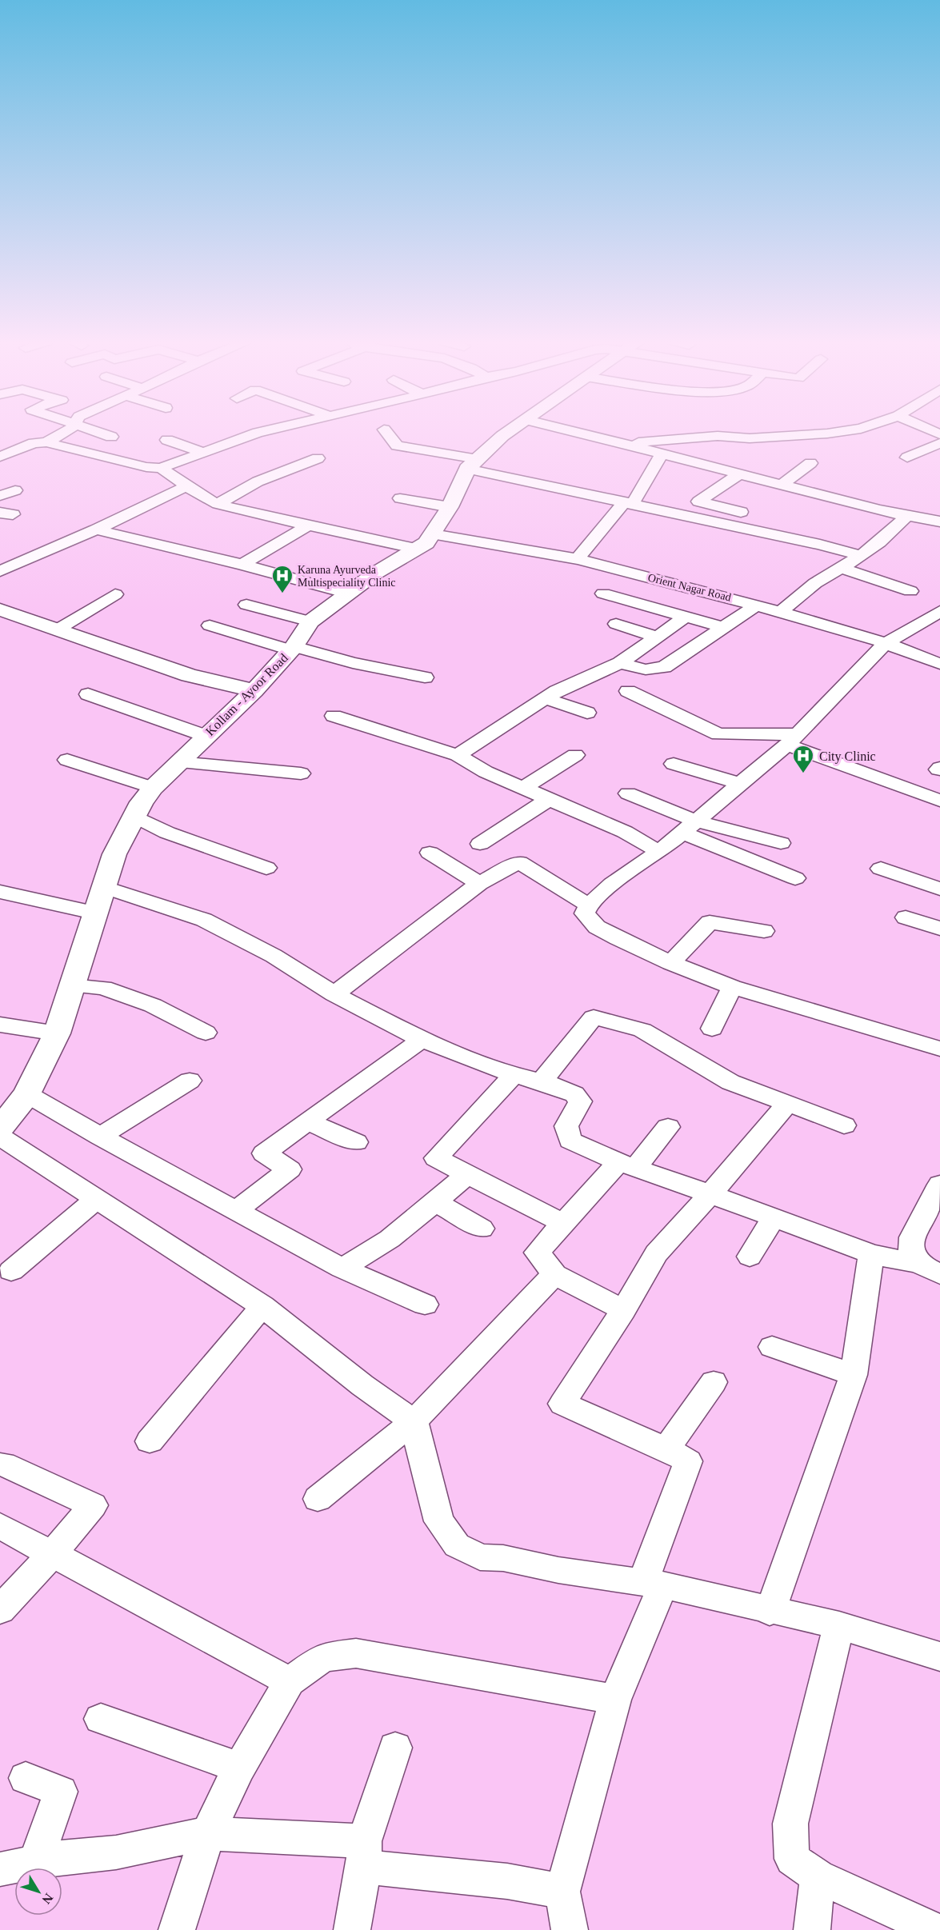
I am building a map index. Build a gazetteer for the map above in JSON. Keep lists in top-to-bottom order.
{
  "streets": {
    "main road": ["Kollam - Ayoor Road"],
    "street": ["Orient Nagar Road"]
  },
  "crossings": [
    ["Orient Nagar Road", "Kollam - Ayoor Road"]
  ],
  "places": {
    "hospital": ["Karuna Ayurveda Multispeciality Clinic", "City Clinic"]
  },
  "north": "bottom right"
}
